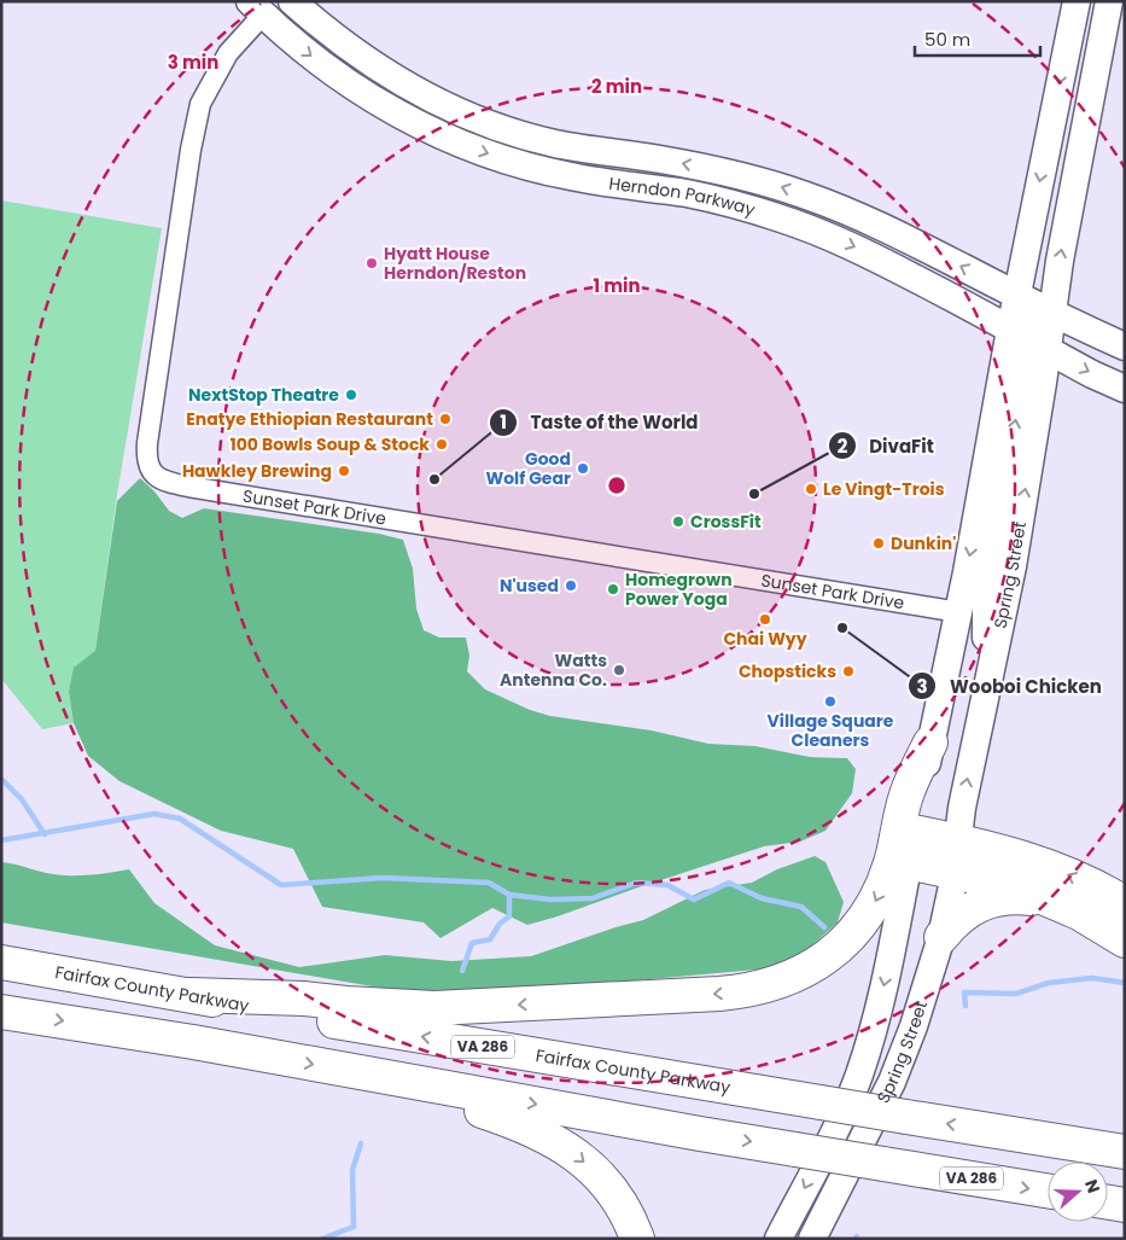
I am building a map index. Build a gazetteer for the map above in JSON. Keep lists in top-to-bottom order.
{
  "streets": {
    "highway": ["Fairfax County Parkway", "VA 286"],
    "main road": ["Herndon Parkway", "Spring Street"],
    "street": ["Sunset Park Drive"]
  },
  "crossings": [
    ["Herndon Parkway", "Sunset Park Drive"],
    ["Herndon Parkway", "Spring Street"],
    ["Sunset Park Drive", "Spring Street"],
    ["Spring Street", "Fairfax County Parkway"]
  ],
  "places": [
    "Hyatt House Herndon/Reston",
    "NextStop Theatre",
    "Enatye Ethiopian Restaurant",
    "100 Bowls Soup & Stock",
    "Good Wolf Gear",
    "Hawkley Brewing",
    "Taste of the World",
    "Le Vingt-Trois",
    "DivaFit",
    "CrossFit",
    "Dunkin'",
    "N'used",
    "Homegrown Power Yoga",
    "Chai Wyy",
    "Wooboi Chicken",
    "Watts Antenna Co.",
    "Chopsticks",
    "Village Square Cleaners"
  ],
  "scale_bar": "50 m",
  "north": "right",
  "rings": ["3 min", "2 min", "1 min"]
}
